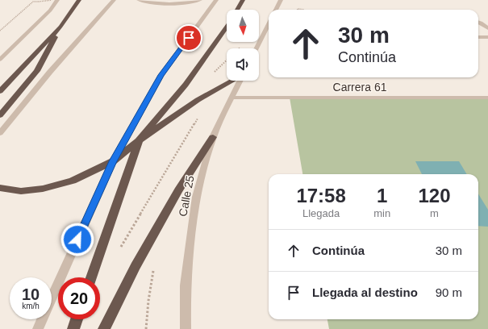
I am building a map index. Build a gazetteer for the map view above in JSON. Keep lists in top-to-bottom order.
{
  "streets": {
    "street": ["Carrera 61", "Calle 25"]
  },
  "crossings": [
    ["Carrera 61", "Calle 25"]
  ],
  "north": "bottom",
  "page": {
    "turn": ["30 m", "Continúa"],
    "eta": [
      "17:58",
      "Llegada",
      "1",
      "min",
      "120",
      "m"
    ],
    "list": [
      {
        "name": "Continúa",
        "value": "30 m"
      },
      {
        "name": "Llegada al destino",
        "value": "90 m"
      }
    ],
    "speed": "10 km/h",
    "limit": "20"
  }
}
